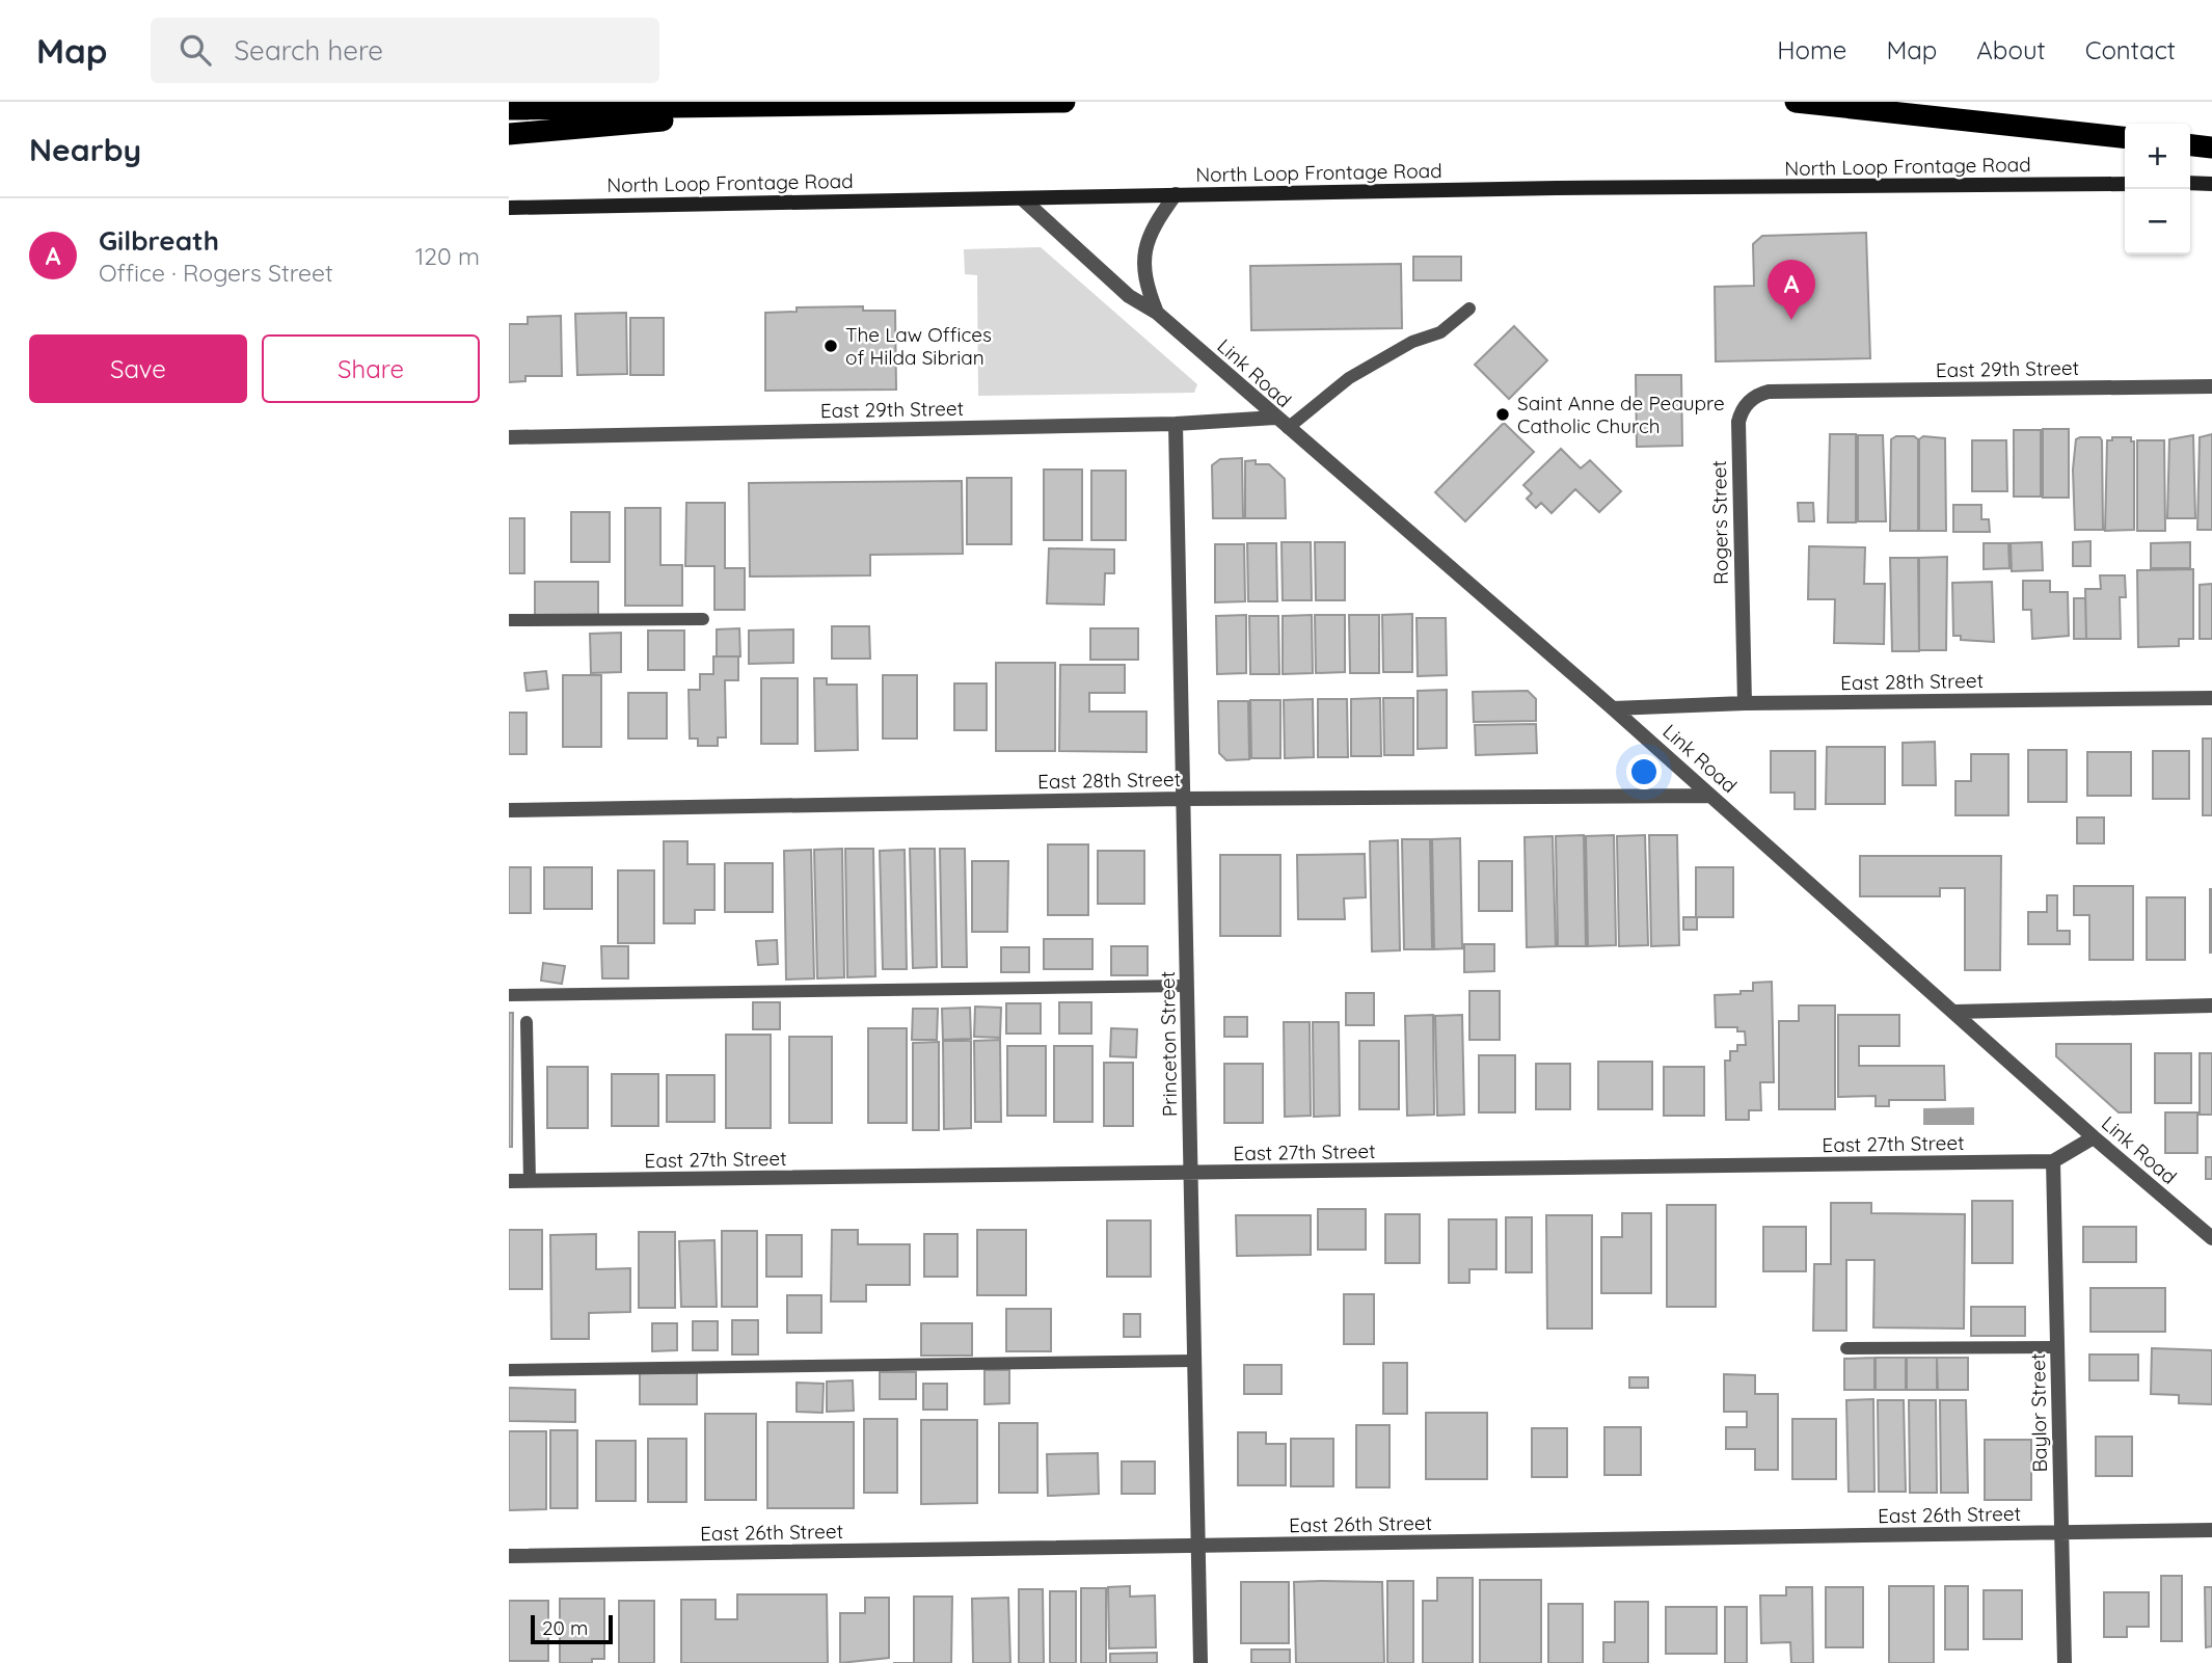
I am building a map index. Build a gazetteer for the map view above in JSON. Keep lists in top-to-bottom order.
{
  "streets": {
    "main road": ["North Loop Frontage Road"],
    "street": [
      "East 29th Street",
      "Link Road",
      "Rogers Street",
      "East 28th Street",
      "Princeton Street",
      "East 27th Street",
      "Baylor Street",
      "East 26th Street"
    ]
  },
  "crossings": [
    ["North Loop Frontage Road", "Link Road"],
    ["East 29th Street", "Link Road"],
    ["East 29th Street", "Rogers Street"],
    ["East 29th Street", "Princeton Street"],
    ["Link Road", "East 28th Street"],
    ["Link Road", "East 27th Street"],
    ["Rogers Street", "East 28th Street"],
    ["East 28th Street", "Princeton Street"],
    ["Princeton Street", "East 27th Street"],
    ["Princeton Street", "East 26th Street"],
    ["East 27th Street", "Baylor Street"],
    ["Baylor Street", "East 26th Street"]
  ],
  "places": ["The Law Offices of Hilda Sibrian", "Saint Anne de Peaupre Catholic Church"],
  "scale_bar": "20 m",
  "page": {
    "header": "Map",
    "search": "Search here",
    "nav": [
      "Home",
      "Map",
      "About",
      "Contact"
    ],
    "heading": "Nearby",
    "map_buttons": ["+", "−"],
    "list": [
      {
        "mark": "A",
        "name": "Gilbreath",
        "note": "Office · Rogers Street",
        "value": "120 m"
      }
    ],
    "pins": "A",
    "buttons": ["Save", "Share"],
    "scale": "20 m"
  }
}
